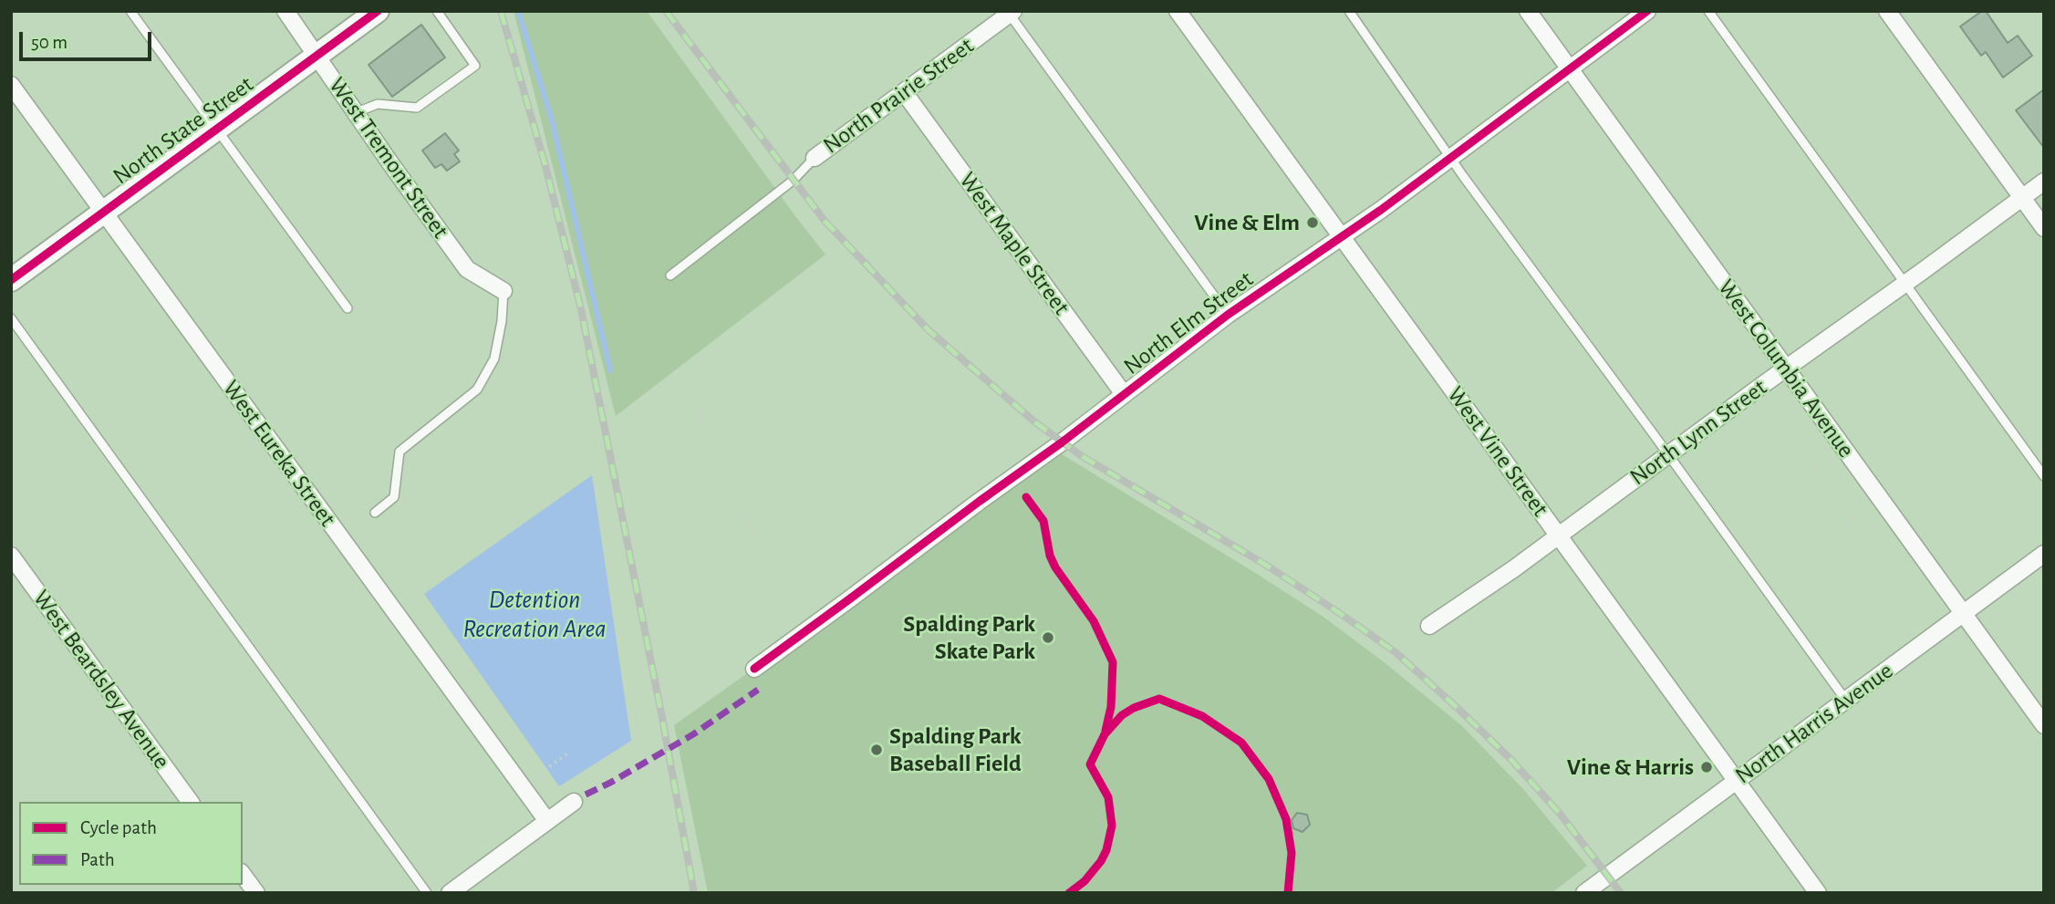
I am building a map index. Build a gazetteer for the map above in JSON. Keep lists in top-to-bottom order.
{
  "streets": {
    "main road": ["North State Street"],
    "street": [
      "North Prairie Street",
      "West Tremont Street",
      "West Maple Street",
      "North Elm Street",
      "West Columbia Avenue",
      "North Lynn Street",
      "West Vine Street",
      "West Eureka Street",
      "West Beardsley Avenue",
      "North Harris Avenue"
    ]
  },
  "crossings": [
    ["North Prairie Street", "West Maple Street"],
    ["North State Street", "West Tremont Street"],
    ["North State Street", "West Eureka Street"],
    ["West Maple Street", "North Elm Street"],
    ["North Elm Street", "West Columbia Avenue"],
    ["North Elm Street", "West Vine Street"],
    ["West Columbia Avenue", "North Lynn Street"],
    ["West Columbia Avenue", "North Harris Avenue"],
    ["North Lynn Street", "West Vine Street"],
    ["West Vine Street", "North Harris Avenue"]
  ],
  "water": ["Detention Recreation Area"],
  "places": [
    "Vine & Elm",
    "Spalding Park Skate Park",
    "Spalding Park Baseball Field",
    "Vine & Harris"
  ],
  "legend": ["Cycle path", "Path"],
  "scale_bar": "50 m"
}
